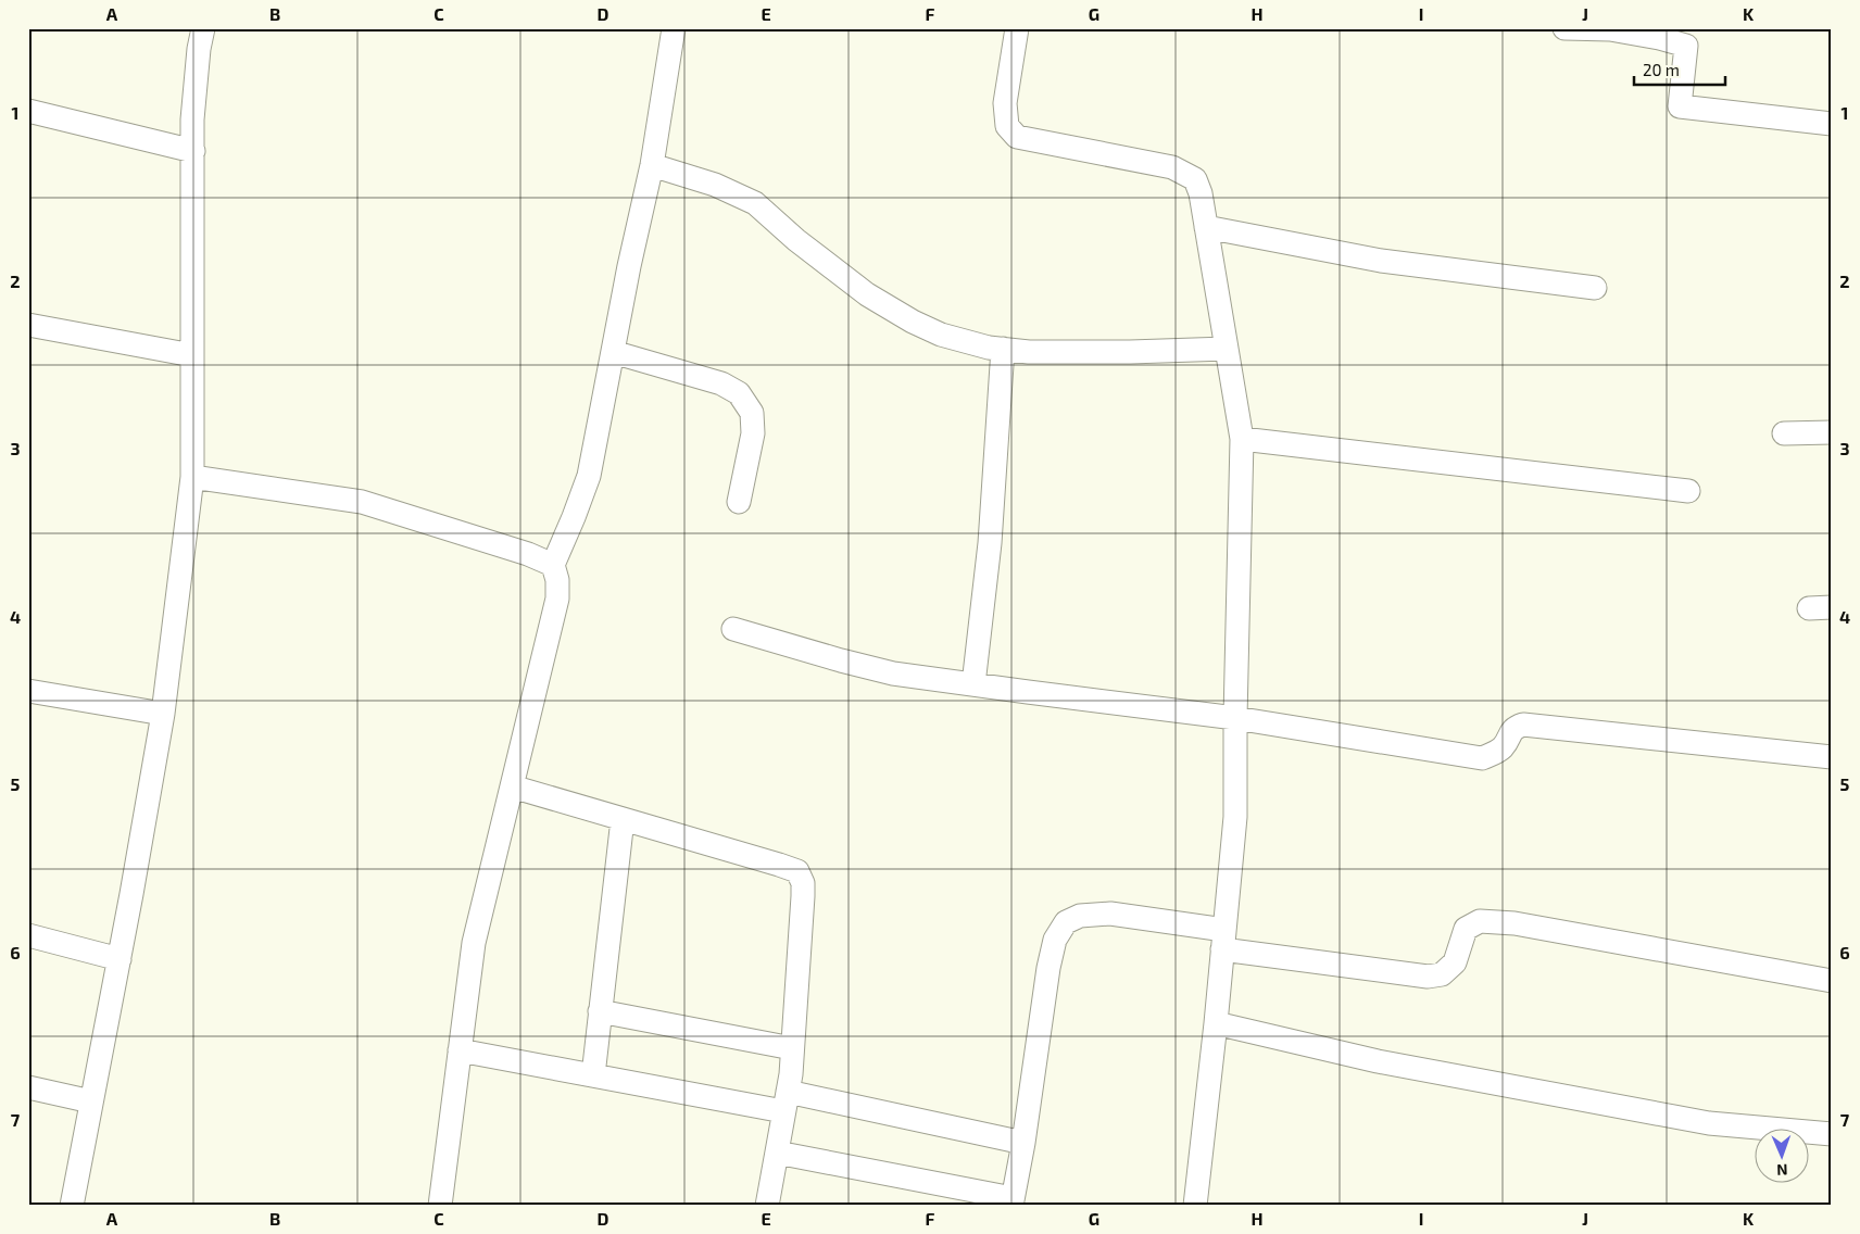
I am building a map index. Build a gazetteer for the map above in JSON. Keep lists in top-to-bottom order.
{
  "scale_bar": "20 m",
  "north": "bottom",
  "grid": {
    "columns": [
      "A",
      "B",
      "C",
      "D",
      "E",
      "F",
      "G",
      "H",
      "I",
      "J",
      "K"
    ],
    "rows": [
      "1",
      "2",
      "3",
      "4",
      "5",
      "6",
      "7"
    ]
  }
}
